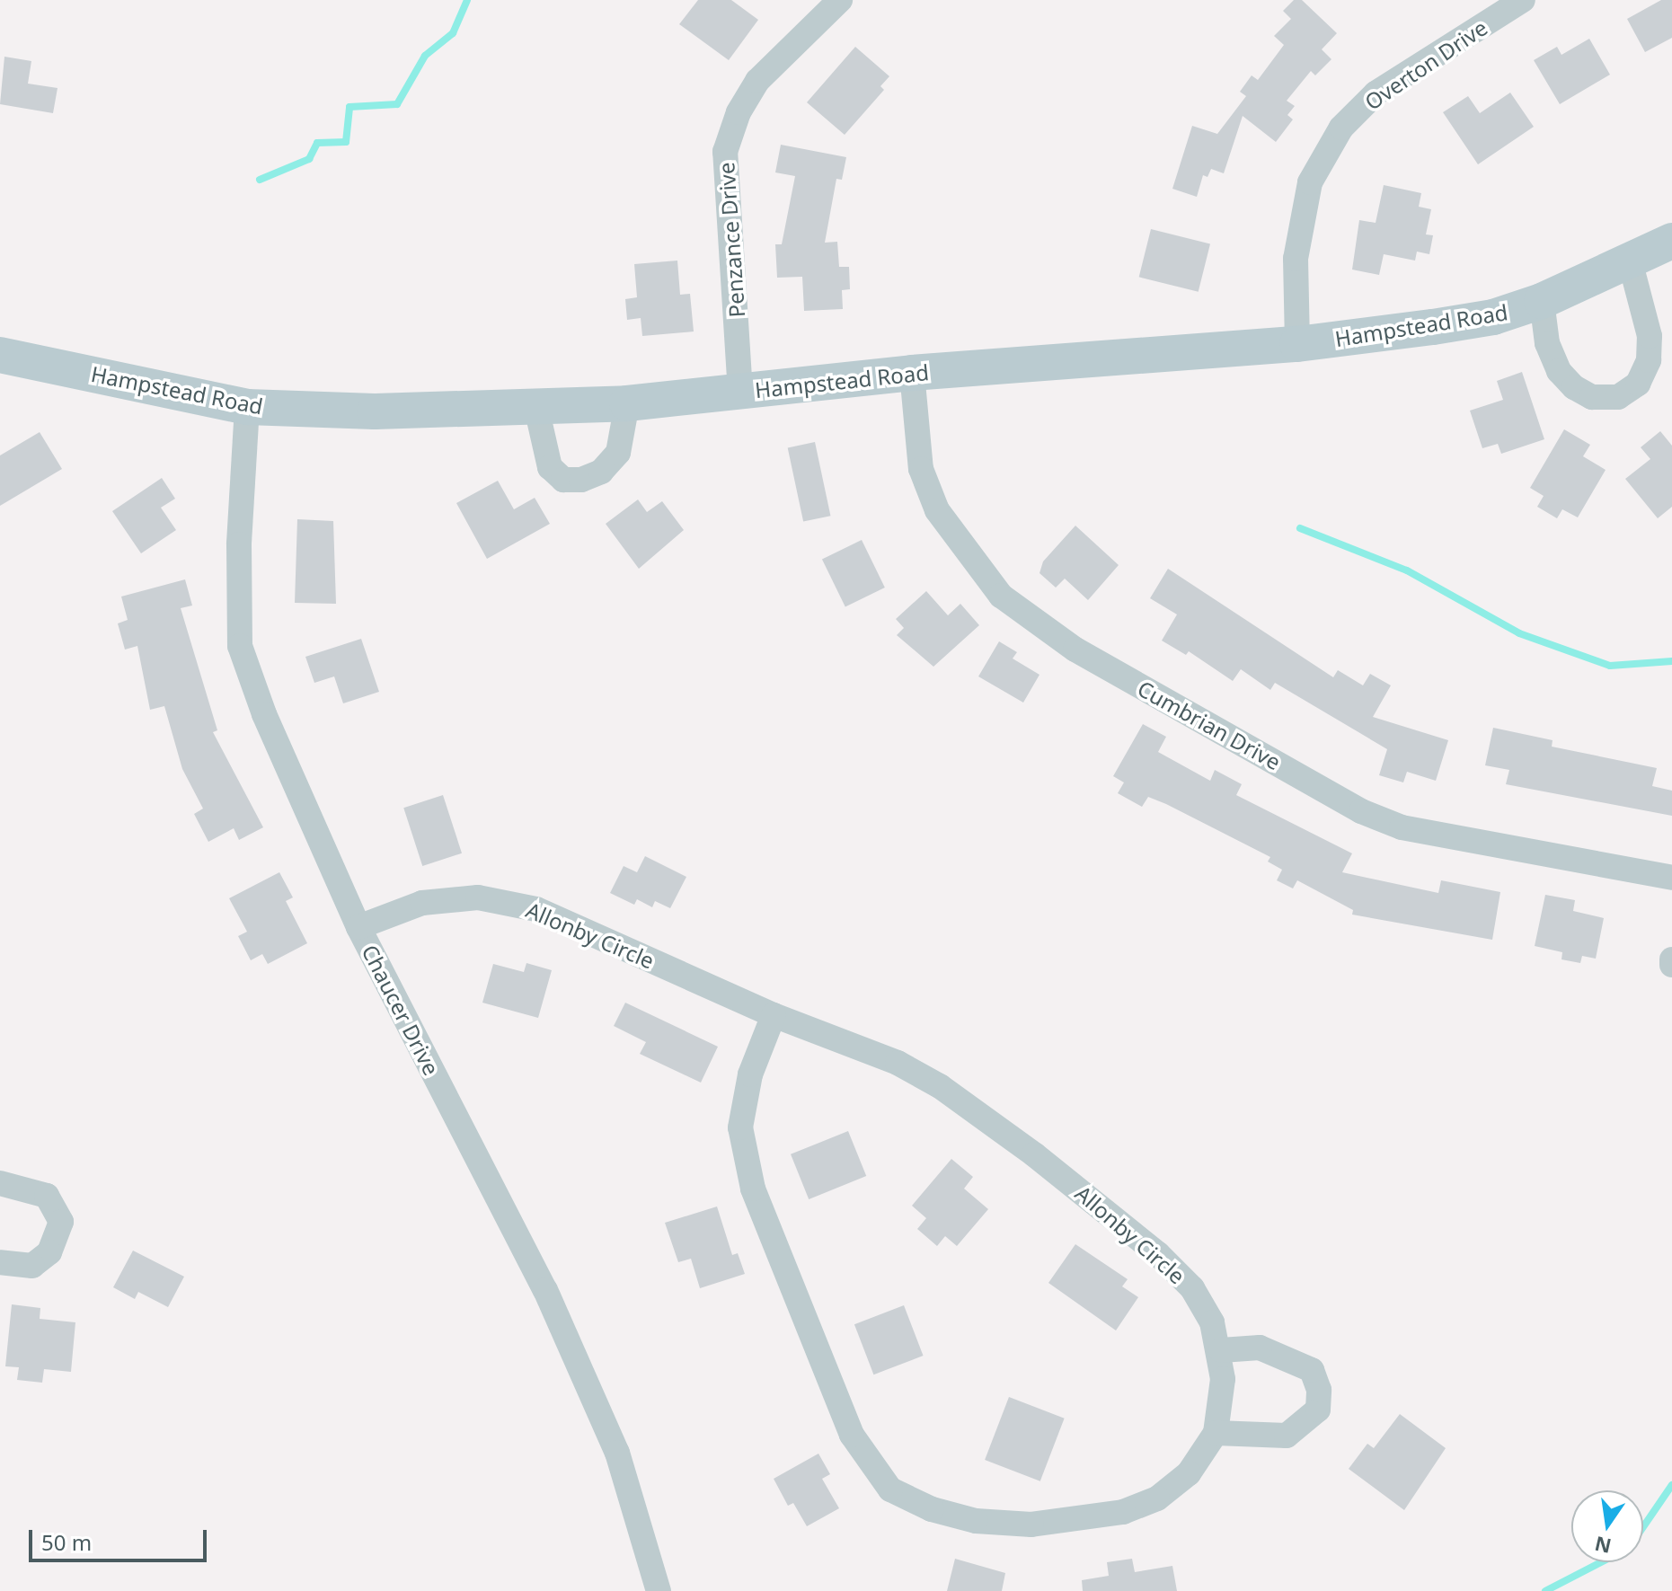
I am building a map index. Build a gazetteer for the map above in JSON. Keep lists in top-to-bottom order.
{
  "streets": {
    "street": [
      "Overton Drive",
      "Penzance Drive",
      "Hampstead Road",
      "Cumbrian Drive",
      "Allonby Circle",
      "Chaucer Drive"
    ]
  },
  "crossings": [
    ["Overton Drive", "Hampstead Road"],
    ["Penzance Drive", "Hampstead Road"],
    ["Hampstead Road", "Cumbrian Drive"],
    ["Hampstead Road", "Chaucer Drive"],
    ["Allonby Circle", "Chaucer Drive"]
  ],
  "scale_bar": "50 m",
  "north": "bottom"
}
